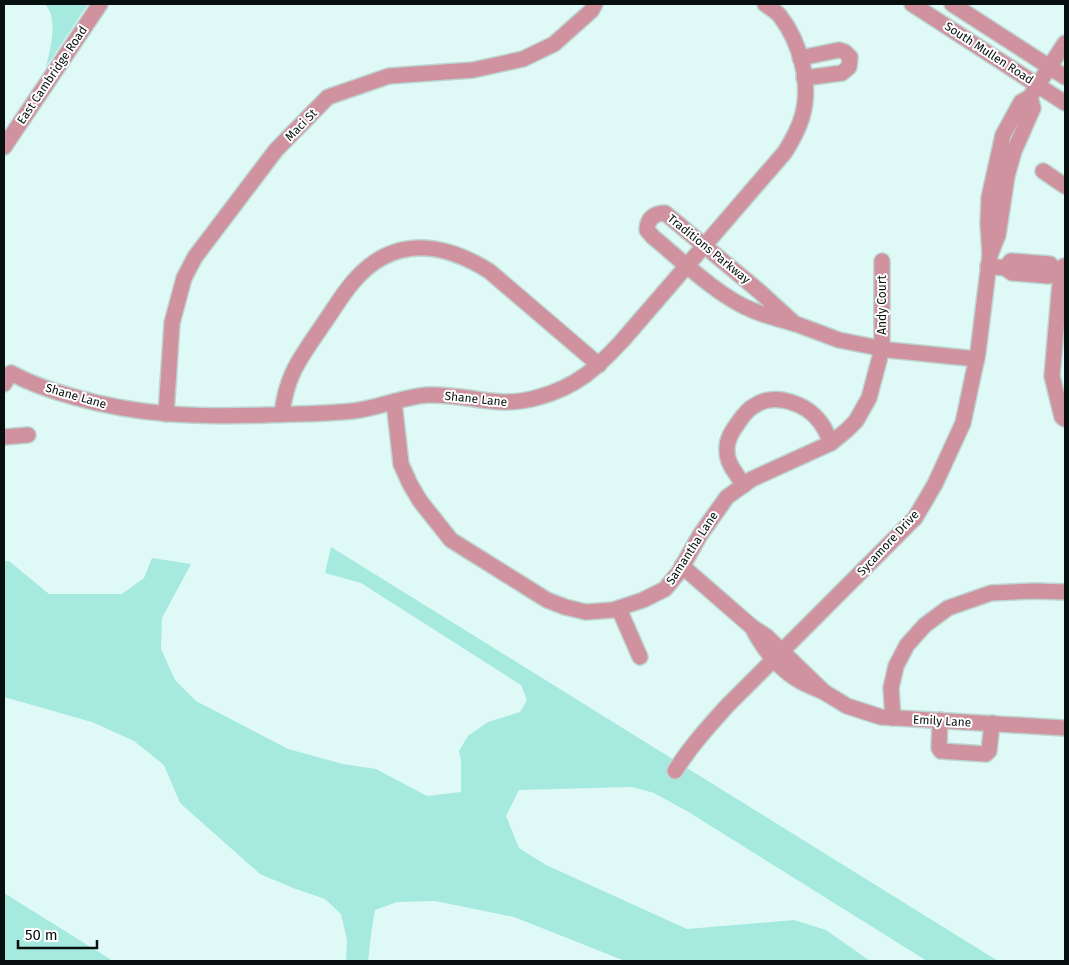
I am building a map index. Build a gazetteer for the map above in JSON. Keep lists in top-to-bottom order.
{
  "streets": {
    "street": [
      "South Mullen Road",
      "East Cambridge Road",
      "Maci St",
      "Traditions Parkway",
      "Andy Court",
      "Shane Lane",
      "Sycamore Drive",
      "Samantha Lane",
      "Emily Lane"
    ]
  },
  "crossings": [
    ["South Mullen Road", "Sycamore Drive"],
    ["Maci St", "Shane Lane"],
    ["Traditions Parkway", "Andy Court"],
    ["Traditions Parkway", "Shane Lane"],
    ["Traditions Parkway", "Sycamore Drive"],
    ["Traditions Parkway", "Samantha Lane"],
    ["Andy Court", "Samantha Lane"],
    ["Shane Lane", "Samantha Lane"],
    ["Sycamore Drive", "Emily Lane"],
    ["Samantha Lane", "Emily Lane"]
  ],
  "scale_bar": "50 m"
}
